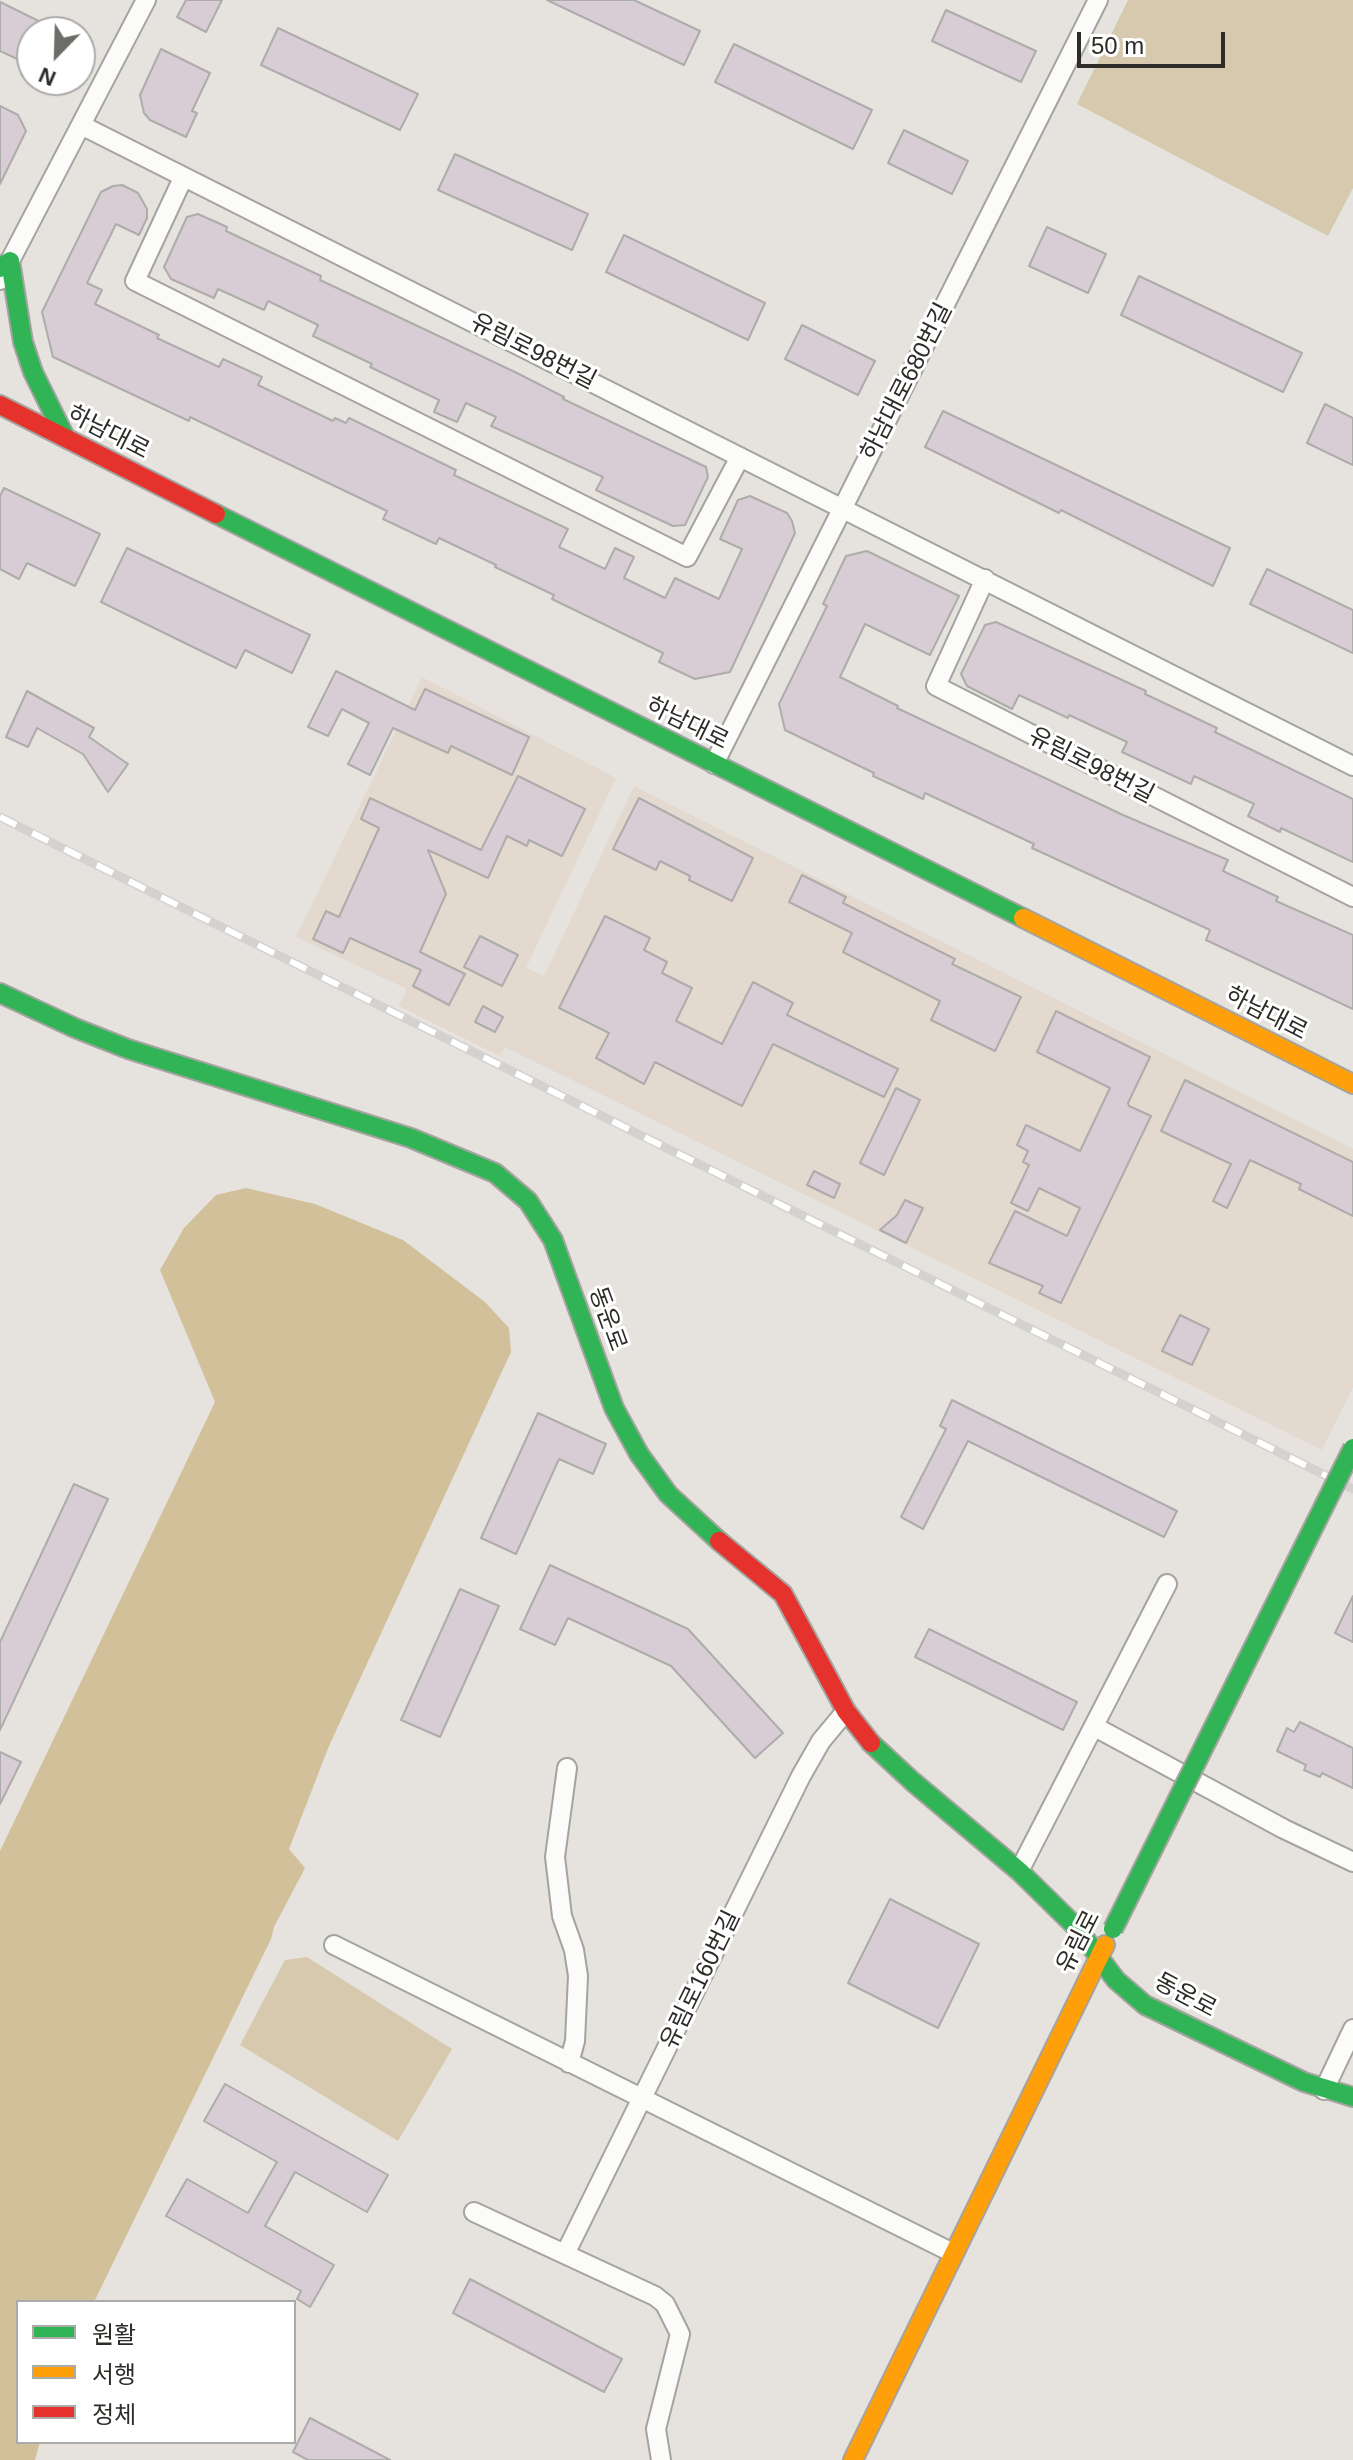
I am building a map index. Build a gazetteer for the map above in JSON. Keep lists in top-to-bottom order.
{
  "streets": {
    "street": [
      "유림로98번길",
      "하남대로680번길",
      "하남대로",
      "동운로",
      "유림로",
      "유림로160번길"
    ]
  },
  "crossings": [
    ["유림로98번길", "하남대로680번길"],
    ["하남대로680번길", "하남대로"],
    ["동운로", "유림로"],
    ["동운로", "유림로160번길"]
  ],
  "legend": ["원활", "서행", "정체"],
  "scale_bar": "50 m",
  "north": "bottom left"
}
